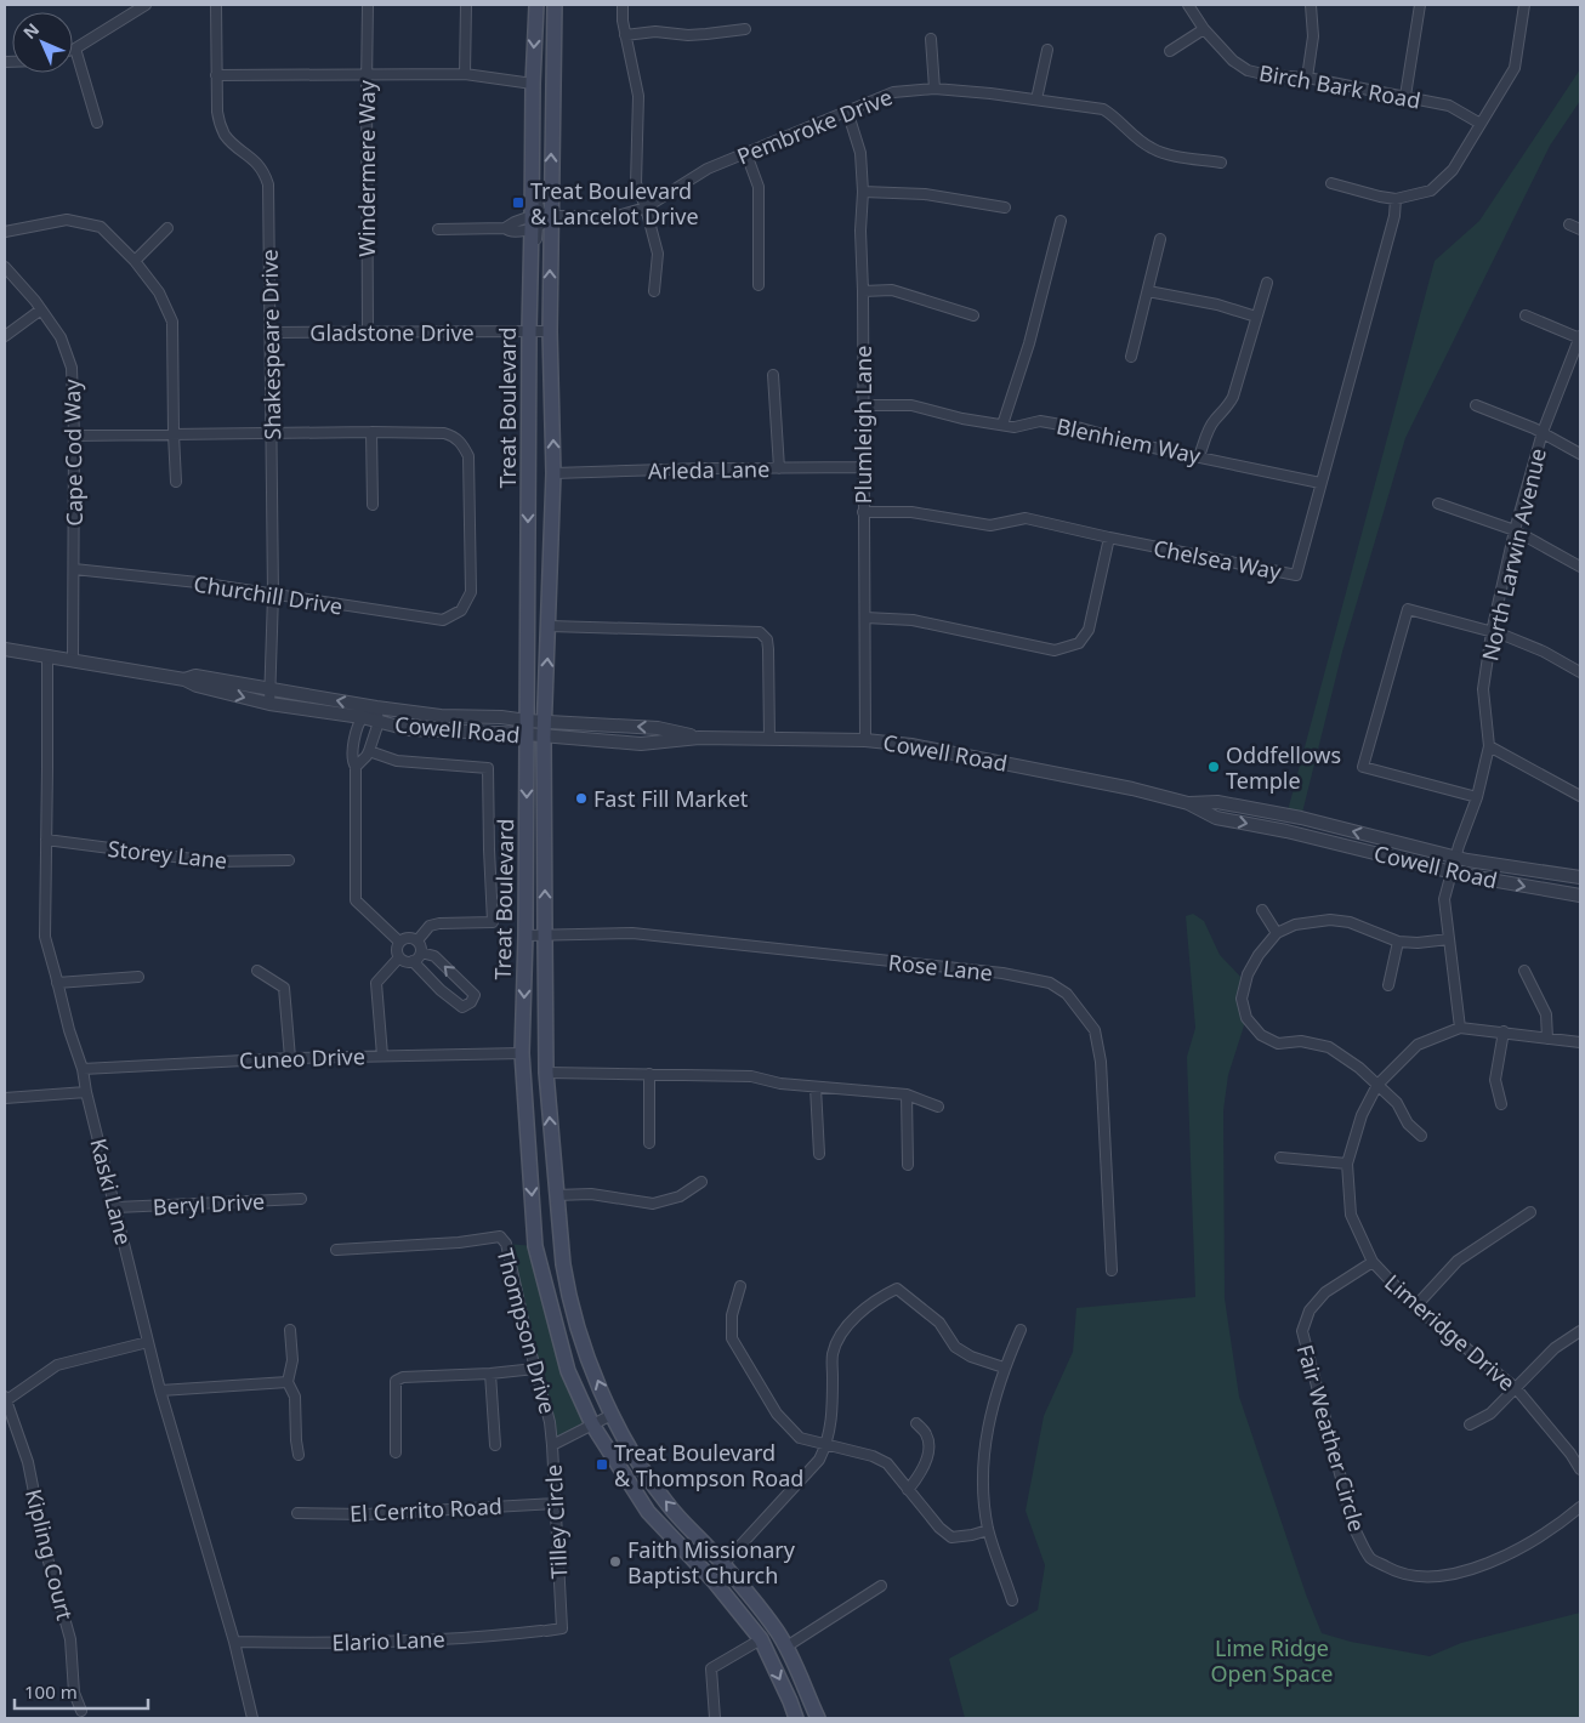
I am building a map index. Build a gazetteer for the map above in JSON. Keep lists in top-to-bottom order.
{
  "streets": {
    "main road": ["Treat Boulevard"],
    "street": [
      "Birch Bark Road",
      "Pembroke Drive",
      "Windermere Way",
      "Gladstone Drive",
      "Shakespeare Drive",
      "Plumleigh Lane",
      "Blenhiem Way",
      "Cape Cod Way",
      "Arleda Lane",
      "North Larwin Avenue",
      "Chelsea Way",
      "Churchill Drive",
      "Cowell Road",
      "Storey Lane",
      "Rose Lane",
      "Cuneo Drive",
      "Kaski Lane",
      "Beryl Drive",
      "Thompson Drive",
      "Limeridge Drive",
      "Fair Weather Circle",
      "El Cerrito Road",
      "Tilley Circle",
      "Kipling Court",
      "Elario Lane"
    ]
  },
  "crossings": [
    ["Pembroke Drive", "Treat Boulevard"],
    ["Pembroke Drive", "Plumleigh Lane"],
    ["Windermere Way", "Gladstone Drive"],
    ["Gladstone Drive", "Shakespeare Drive"],
    ["Gladstone Drive", "Treat Boulevard"],
    ["Shakespeare Drive", "Churchill Drive"],
    ["Shakespeare Drive", "Cowell Road"],
    ["Treat Boulevard", "Arleda Lane"],
    ["Treat Boulevard", "Cowell Road"],
    ["Treat Boulevard", "Rose Lane"],
    ["Treat Boulevard", "Cuneo Drive"],
    ["Treat Boulevard", "Tilley Circle"],
    ["Plumleigh Lane", "Blenhiem Way"],
    ["Plumleigh Lane", "Arleda Lane"],
    ["Plumleigh Lane", "Chelsea Way"],
    ["Plumleigh Lane", "Cowell Road"],
    ["Blenhiem Way", "Chelsea Way"],
    ["Cape Cod Way", "Churchill Drive"],
    ["Cape Cod Way", "Cowell Road"],
    ["North Larwin Avenue", "Cowell Road"],
    ["North Larwin Avenue", "Limeridge Drive"],
    ["Cowell Road", "Kaski Lane"],
    ["Storey Lane", "Kaski Lane"],
    ["Cuneo Drive", "Kaski Lane"],
    ["Kaski Lane", "Beryl Drive"],
    ["Kaski Lane", "Elario Lane"],
    ["Thompson Drive", "Tilley Circle"],
    ["Limeridge Drive", "Fair Weather Circle"],
    ["El Cerrito Road", "Tilley Circle"],
    ["Tilley Circle", "Elario Lane"]
  ],
  "parks": ["Lime Ridge Open Space"],
  "places": {
    "transit": ["Treat Boulevard & Lancelot Drive", "Treat Boulevard & Thompson Road"],
    "other": ["Oddfellows Temple", "Fast Fill Market", "Faith Missionary Baptist Church"]
  },
  "scale_bar": "100 m",
  "north": "top left"
}
